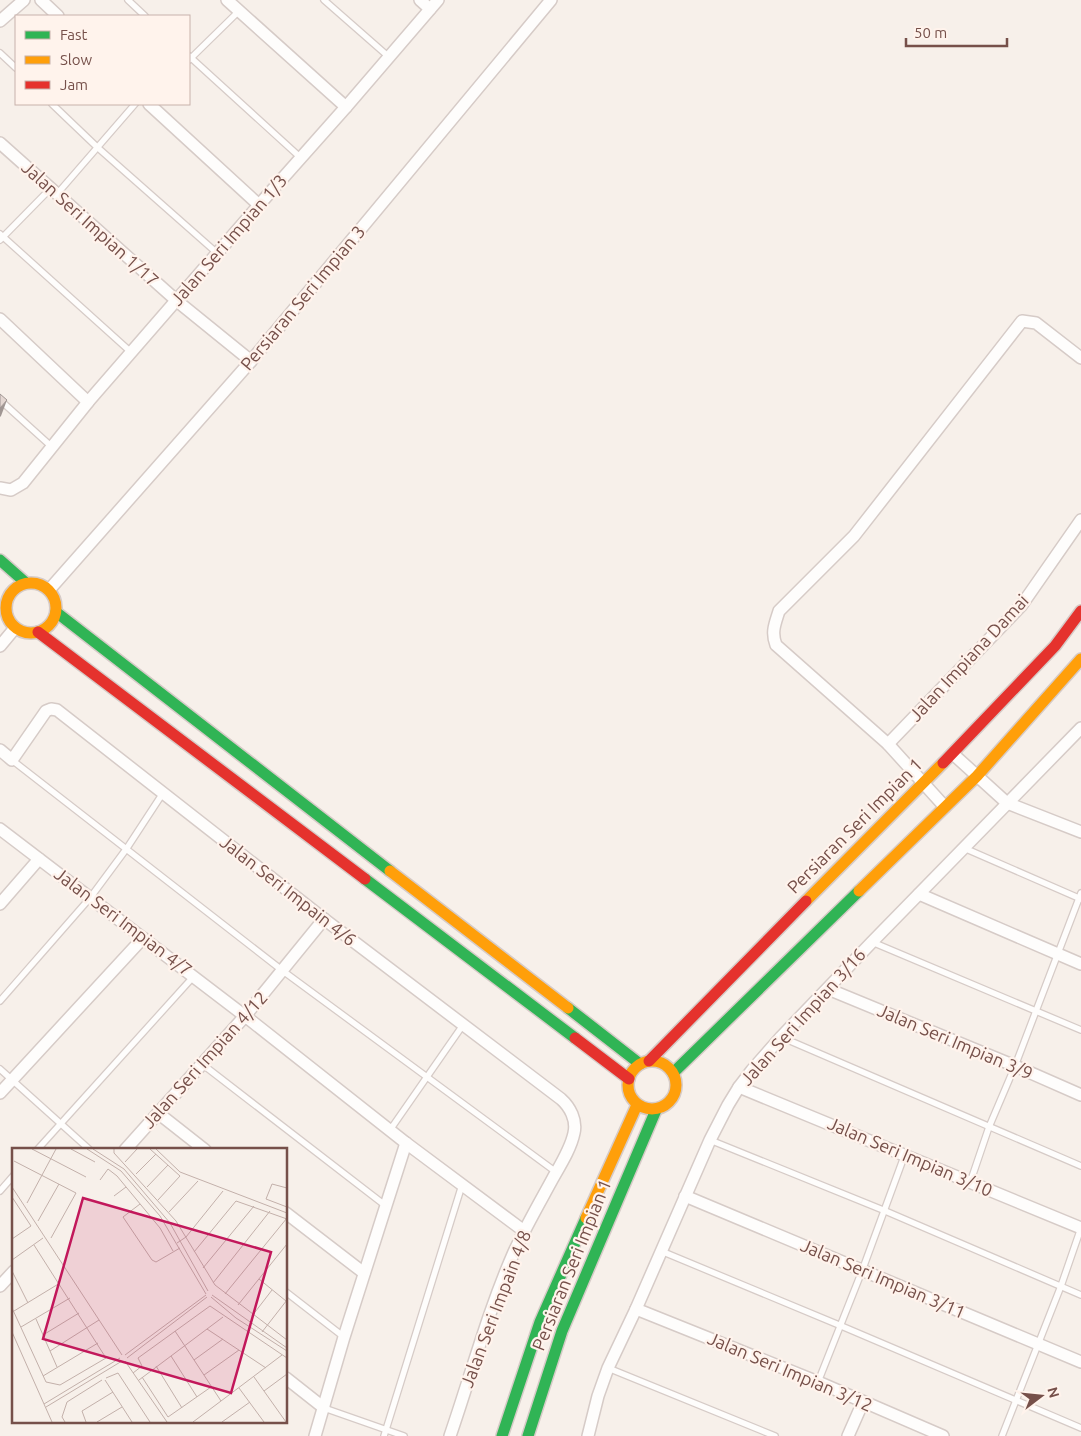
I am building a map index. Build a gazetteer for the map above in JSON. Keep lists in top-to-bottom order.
{
  "streets": {
    "street": [
      "Jalan Seri Impian 1/17",
      "Jalan Seri Impian 1/3",
      "Persiaran Seri Impian 3",
      "Jalan Impiana Damai",
      "Persiaran Seri Impian 1",
      "Jalan Seri Impain 4/6",
      "Jalan Seri Impian 4/7",
      "Jalan Seri Impian 3/16",
      "Jalan Seri Impian 3/9",
      "Jalan Seri Impian 4/12",
      "Jalan Seri Impian 3/10",
      "Jalan Seri Impian 3/11",
      "Jalan Seri Impain 4/8",
      "Jalan Seri Impian 3/12"
    ]
  },
  "crossings": [
    ["Jalan Seri Impian 1/17", "Jalan Seri Impian 1/3"],
    ["Jalan Seri Impian 1/17", "Persiaran Seri Impian 3"],
    ["Jalan Seri Impain 4/6", "Jalan Seri Impian 4/12"],
    ["Jalan Seri Impain 4/6", "Jalan Seri Impain 4/8"],
    ["Jalan Seri Impian 4/7", "Jalan Seri Impian 4/12"],
    ["Jalan Seri Impian 4/7", "Jalan Seri Impain 4/8"],
    ["Jalan Seri Impian 3/16", "Jalan Seri Impian 3/9"],
    ["Jalan Seri Impian 3/16", "Jalan Seri Impian 3/10"],
    ["Jalan Seri Impian 3/16", "Jalan Seri Impian 3/11"],
    ["Jalan Seri Impian 3/16", "Jalan Seri Impian 3/12"]
  ],
  "legend": ["Fast", "Slow", "Jam"],
  "scale_bar": "50 m",
  "north": "right"
}
